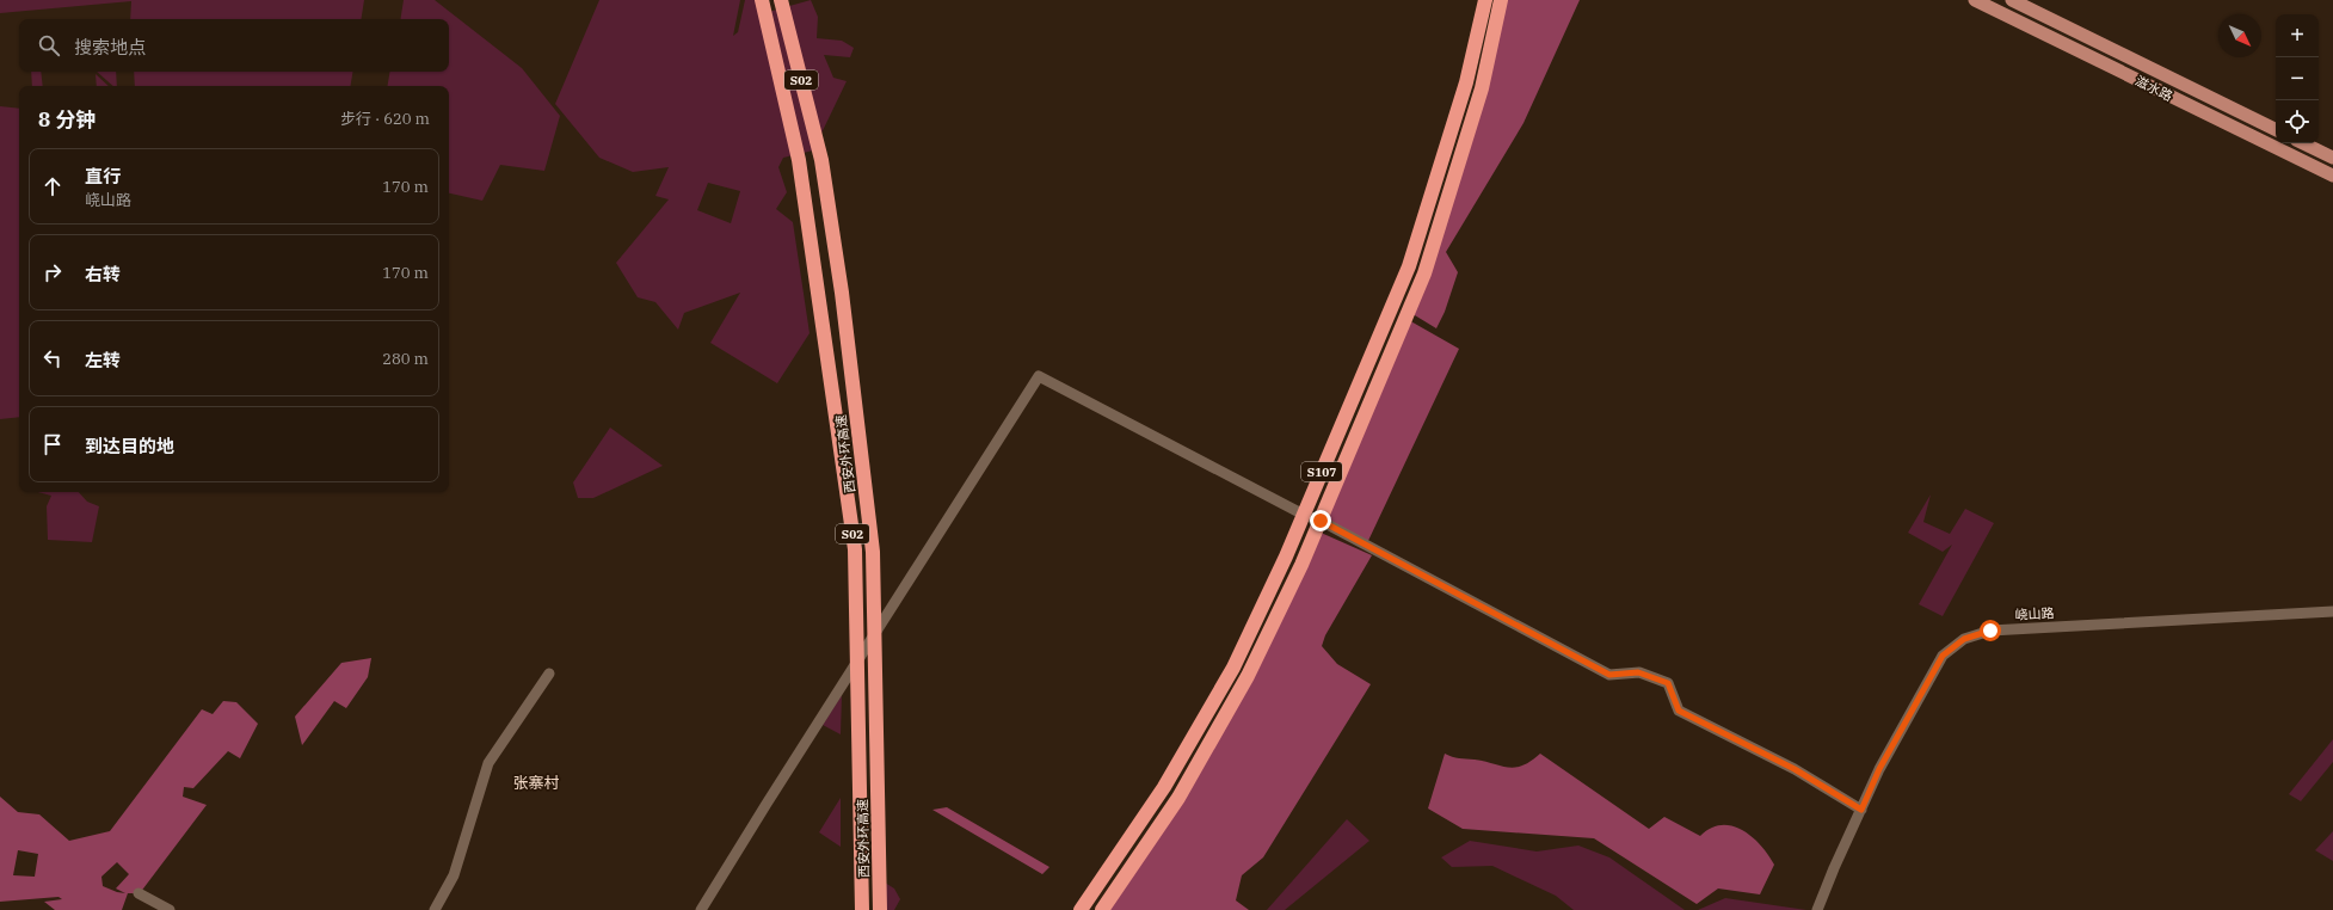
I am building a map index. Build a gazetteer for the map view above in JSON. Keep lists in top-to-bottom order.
{
  "streets": {
    "highway": ["S02", "西安外环高速", "S107"],
    "main road": ["滋水路"],
    "street": ["峣山路"]
  },
  "districts": ["张寨村"],
  "north": "bottom right",
  "page": {
    "map_buttons": ["+", "−"],
    "search": "搜索地点",
    "heading": ["8 分钟", "步行 · 620 m"],
    "list": [
      ["直行", "峣山路", "170 m"],
      ["右转", "170 m"],
      ["左转", "280 m"],
      "到达目的地"
    ]
  }
}
